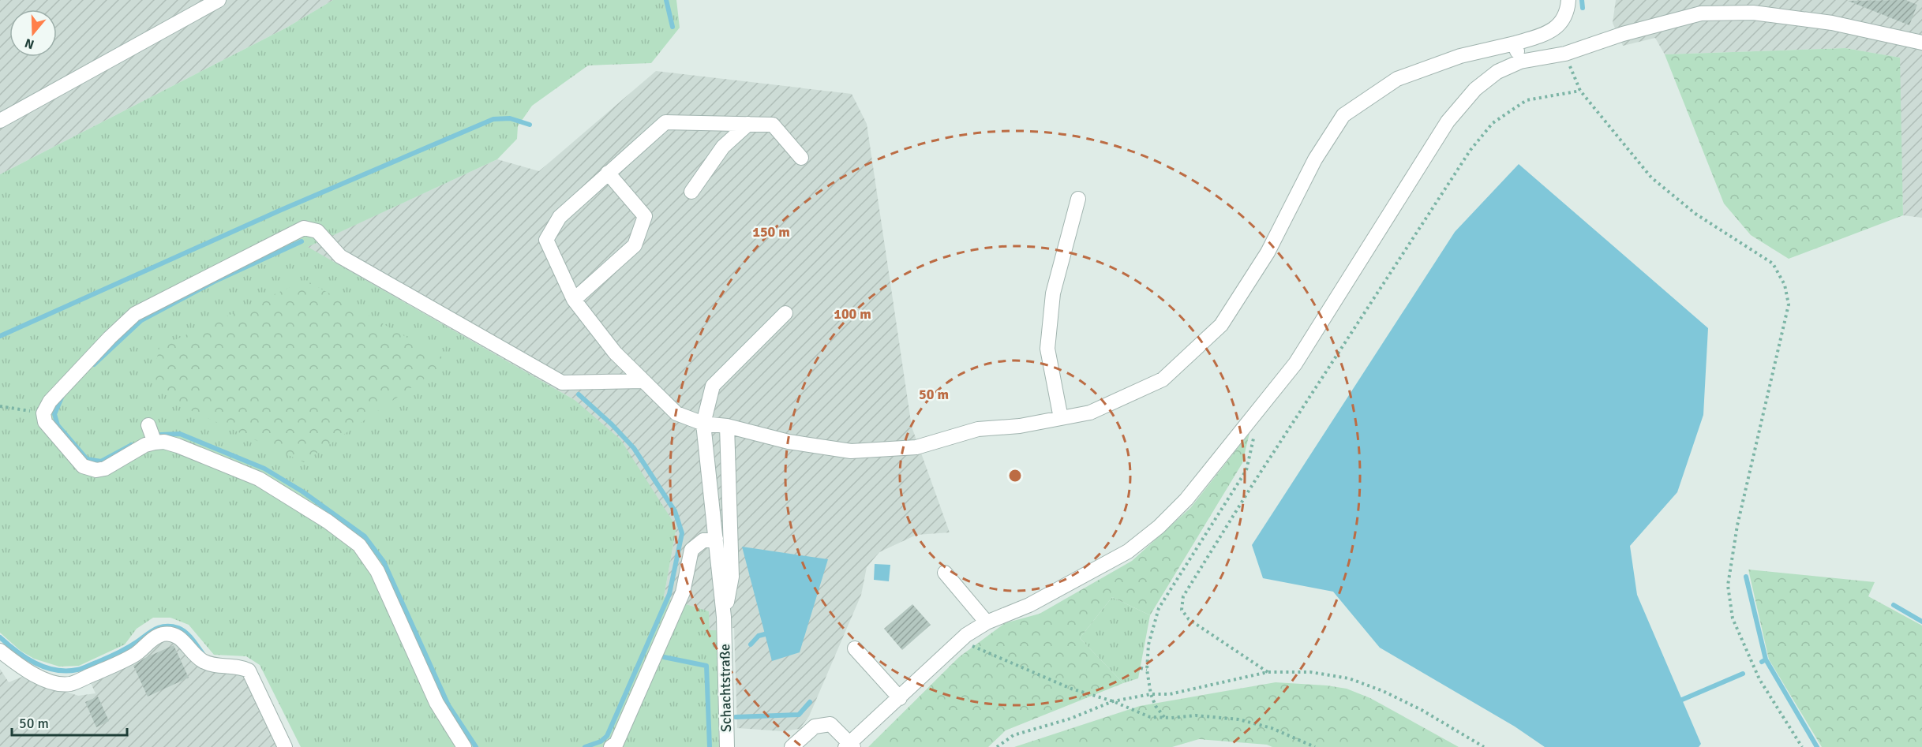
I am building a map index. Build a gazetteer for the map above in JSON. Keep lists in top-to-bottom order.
{
  "streets": {
    "street": ["Schachtstraße"]
  },
  "scale_bar": "50 m",
  "north": "bottom",
  "rings": ["150 m", "100 m", "50 m"]
}
